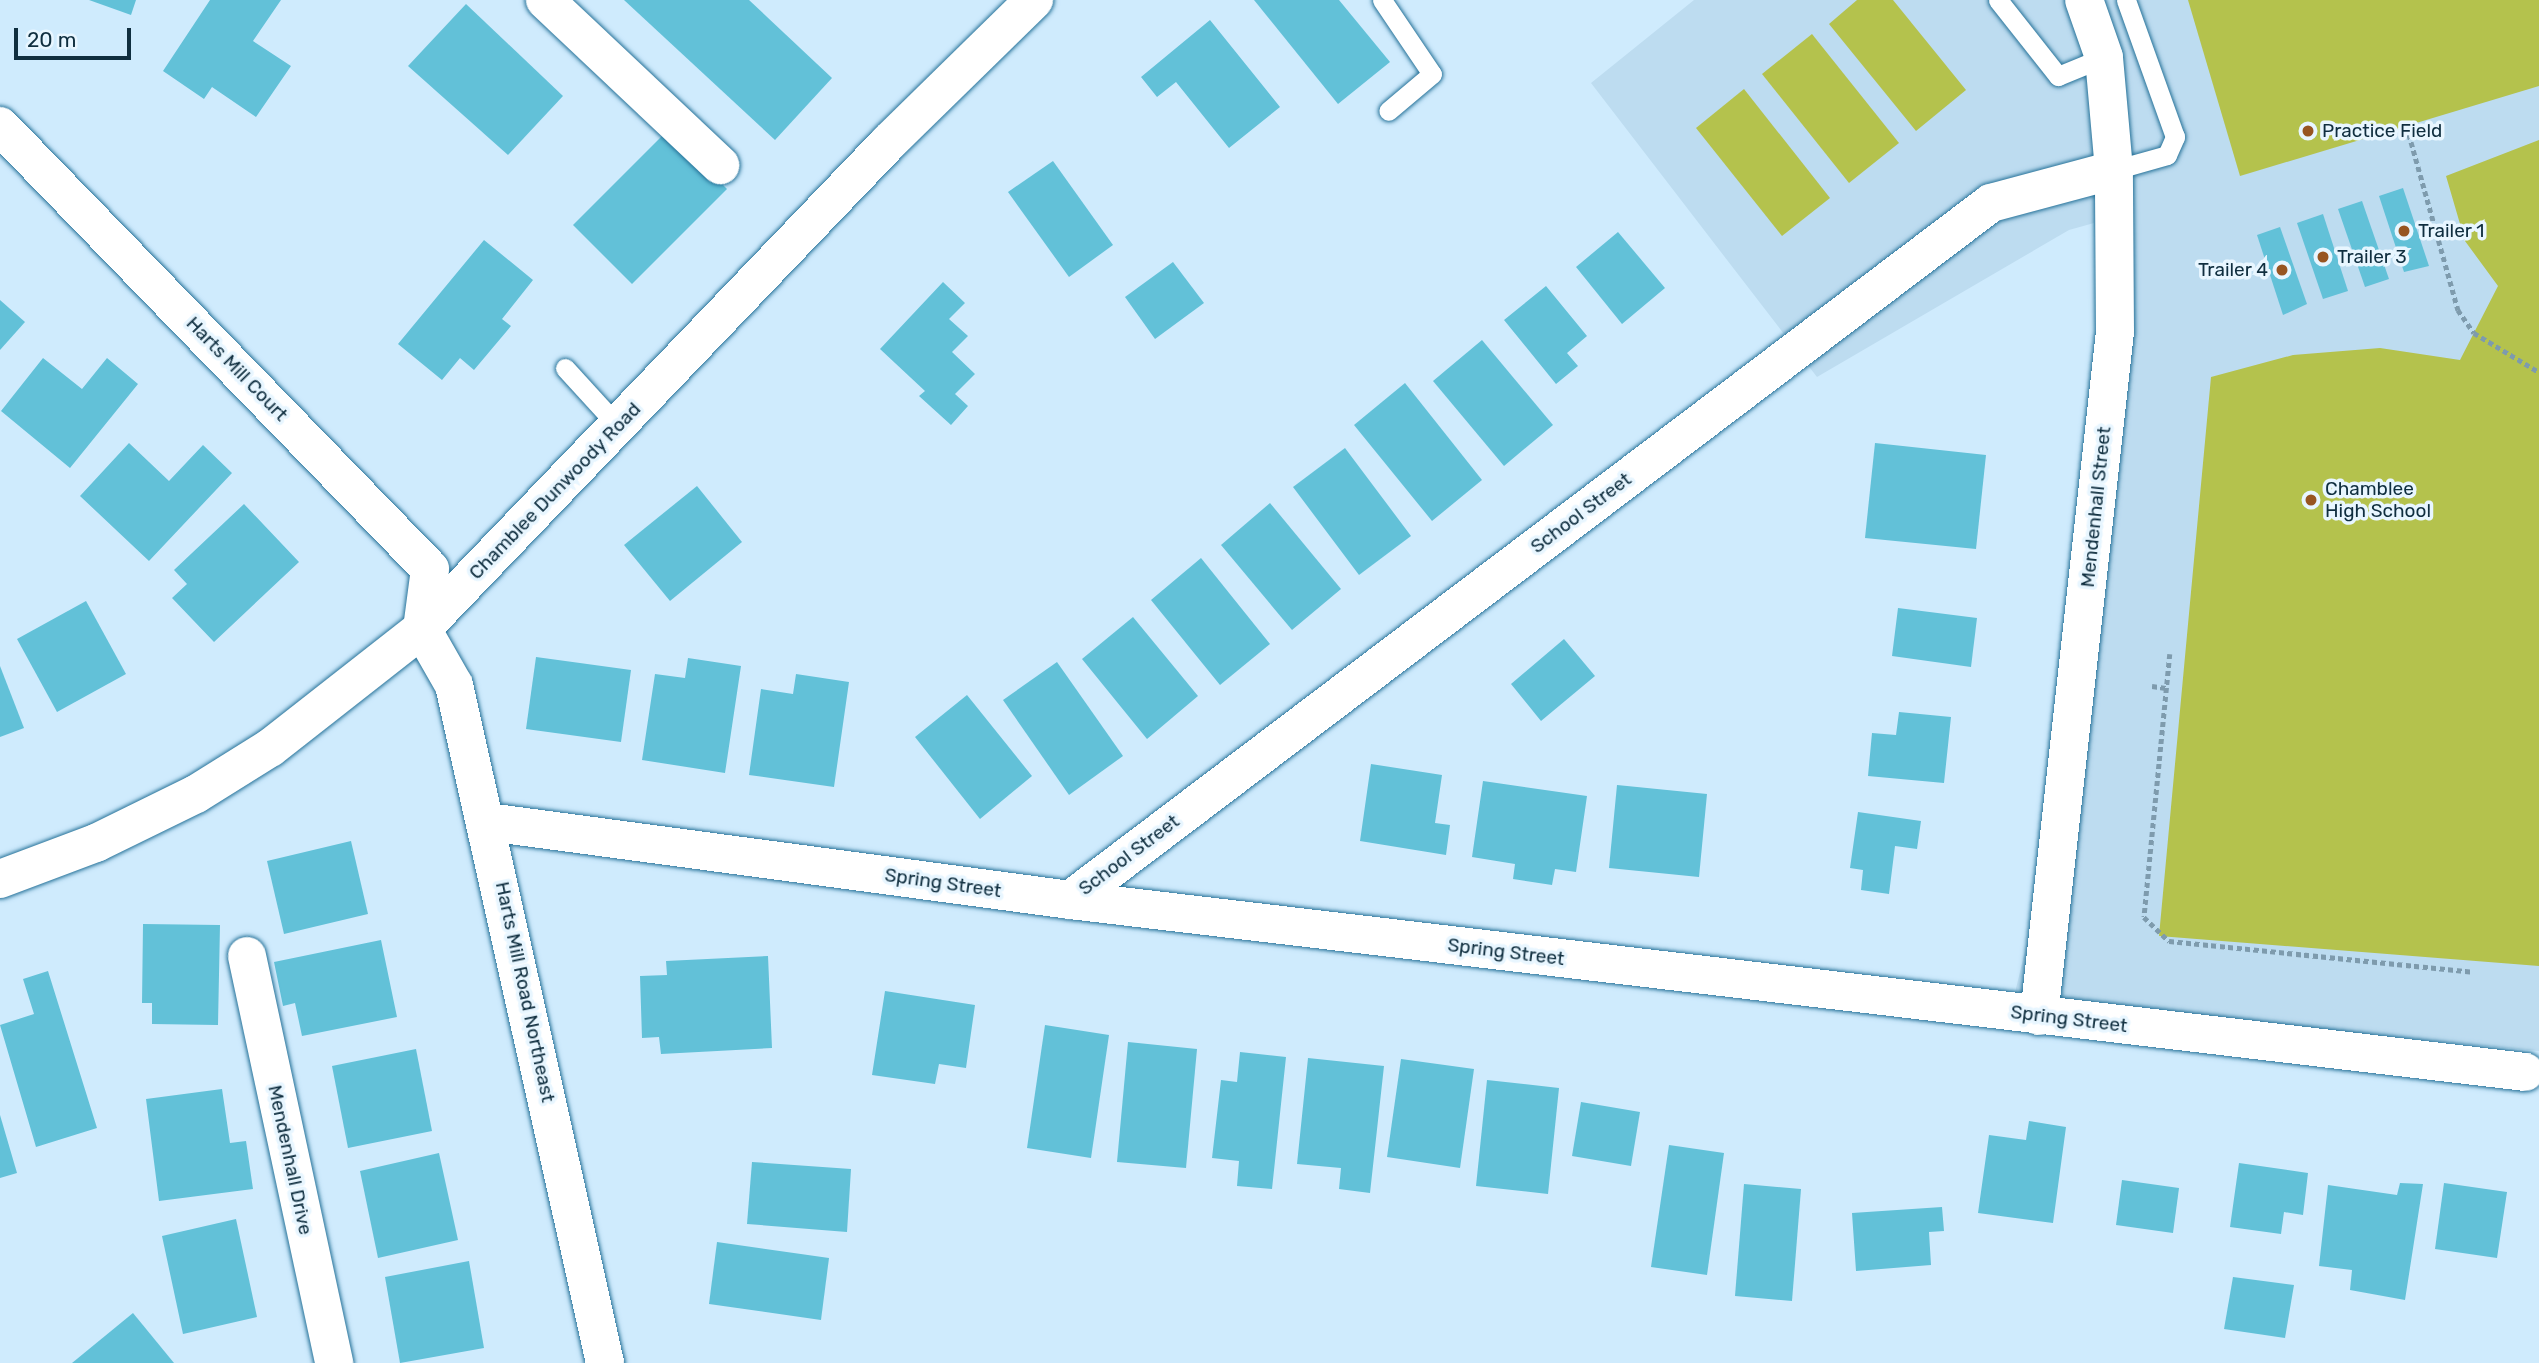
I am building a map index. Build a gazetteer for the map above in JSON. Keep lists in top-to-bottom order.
{
  "streets": {
    "street": [
      "Harts Mill Court",
      "Chamblee Dunwoody Road",
      "Mendenhall Street",
      "School Street",
      "Spring Street",
      "Harts Mill Road Northeast",
      "Mendenhall Drive"
    ]
  },
  "crossings": [
    ["Harts Mill Court", "Chamblee Dunwoody Road"],
    ["Harts Mill Court", "Harts Mill Road Northeast"],
    ["Chamblee Dunwoody Road", "Harts Mill Road Northeast"],
    ["Mendenhall Street", "School Street"],
    ["Mendenhall Street", "Spring Street"],
    ["School Street", "Spring Street"],
    ["Spring Street", "Harts Mill Road Northeast"]
  ],
  "places": [
    "Practice Field",
    "Trailer 1",
    "Trailer 3",
    "Trailer 4",
    "Chamblee High School"
  ],
  "scale_bar": "20 m"
}
